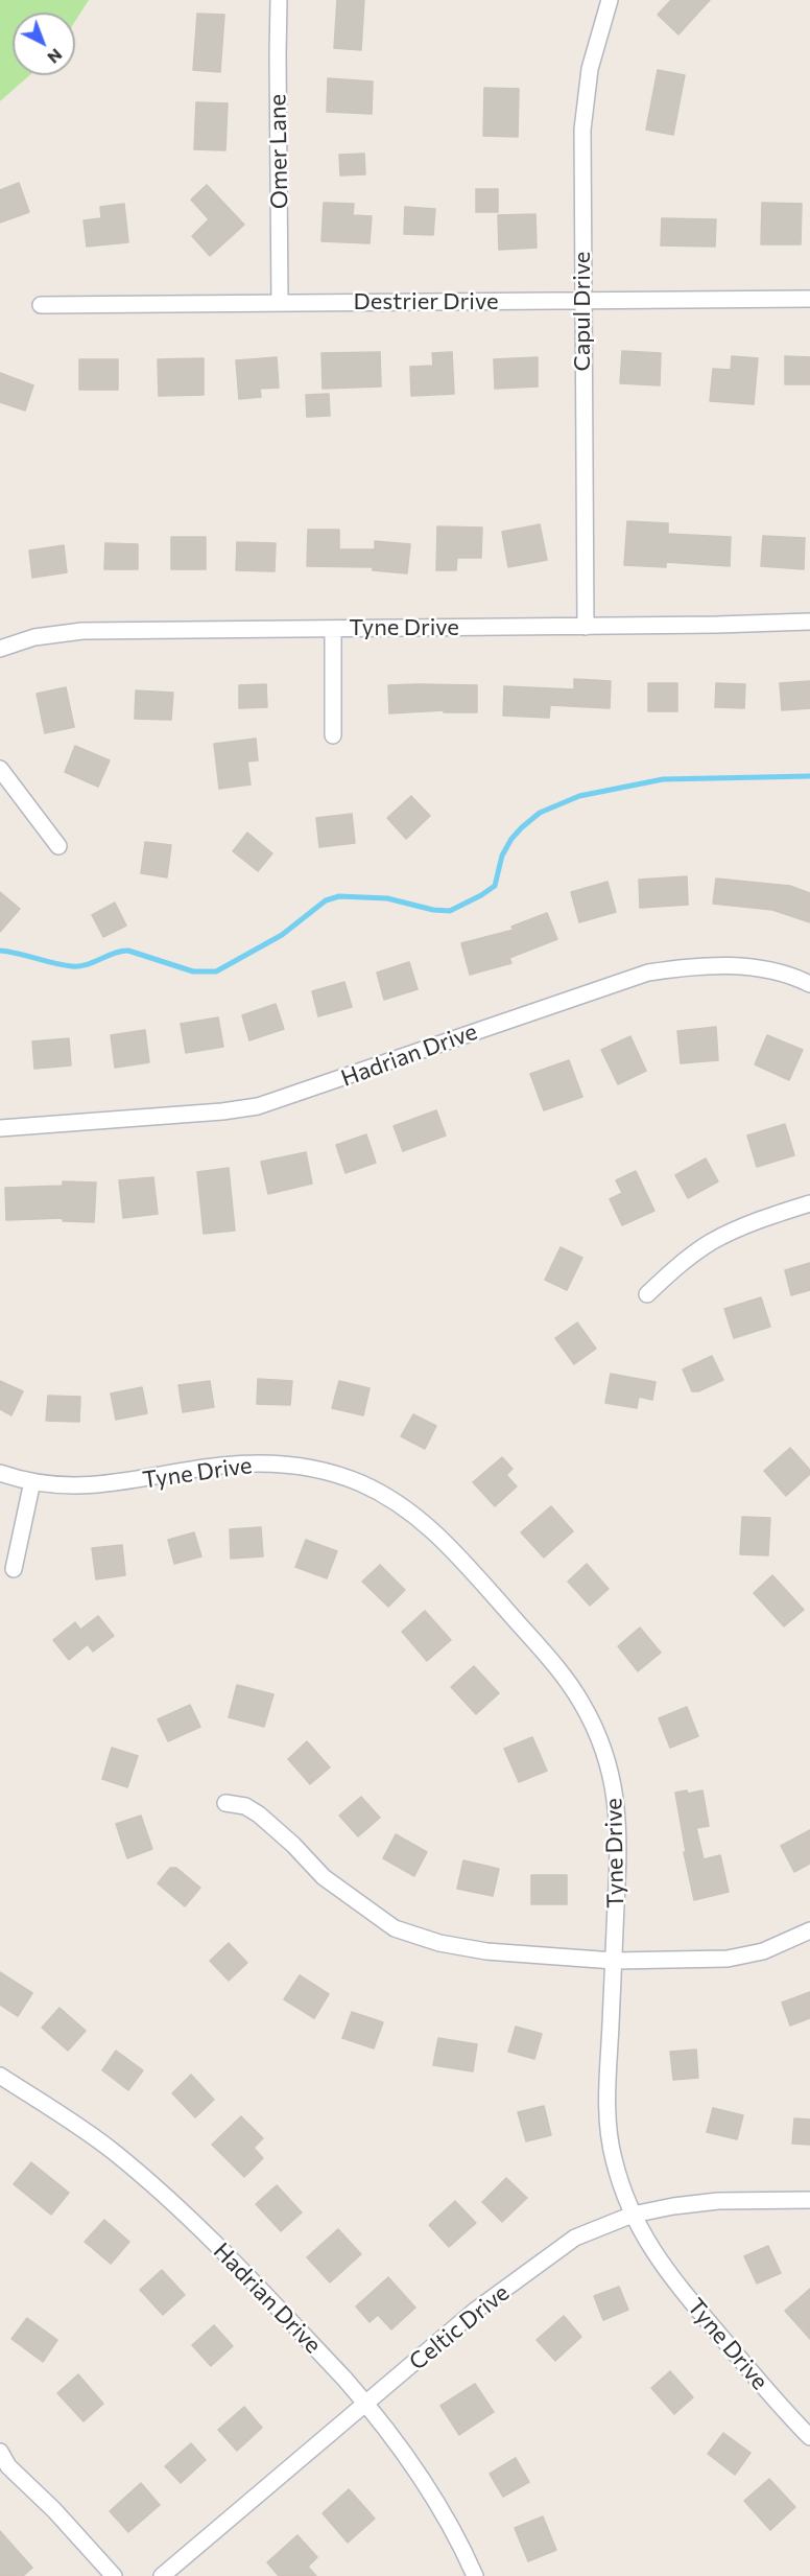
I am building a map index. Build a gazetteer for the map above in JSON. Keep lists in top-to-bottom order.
{
  "streets": {
    "street": [
      "Omer Lane",
      "Destrier Drive",
      "Capul Drive",
      "Tyne Drive",
      "Hadrian Drive",
      "Celtic Drive"
    ]
  },
  "crossings": [
    ["Omer Lane", "Destrier Drive"],
    ["Destrier Drive", "Capul Drive"],
    ["Capul Drive", "Tyne Drive"],
    ["Tyne Drive", "Celtic Drive"],
    ["Hadrian Drive", "Celtic Drive"]
  ],
  "north": "bottom right"
}
